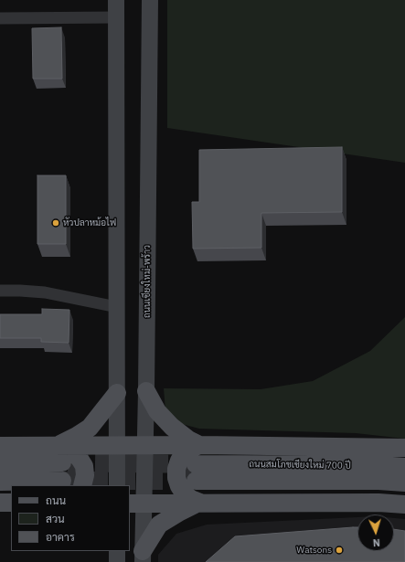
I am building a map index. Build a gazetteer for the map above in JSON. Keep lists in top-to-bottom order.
{
  "streets": {
    "main road": ["ถนนเชียงใหม่-พร้าว", "ถนนสมโภชเชียงใหม่ 700 ปี"]
  },
  "places": ["หัวปลาหม้อไฟ", "Watsons"],
  "legend": ["ถนน", "สวน", "อาคาร"],
  "north": "bottom"
}
